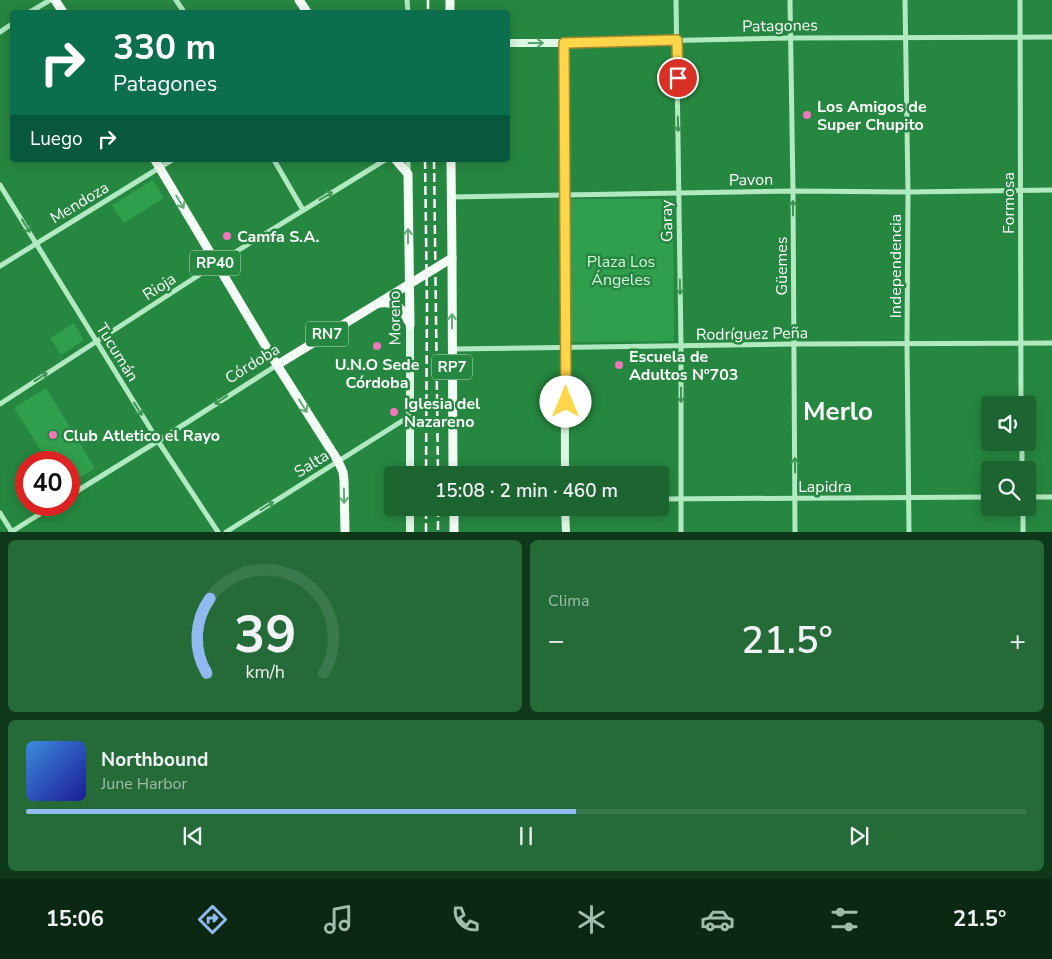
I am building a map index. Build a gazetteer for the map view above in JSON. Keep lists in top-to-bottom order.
{
  "streets": {
    "main road": [
      "RP40",
      "Moreno",
      "RN7",
      "Córdoba",
      "RP7"
    ],
    "street": [
      "Patagones",
      "Pavon",
      "Mendoza",
      "Formosa",
      "Garay",
      "Güemes",
      "Independencia",
      "Rioja",
      "Rodríguez Peña",
      "Tucumán",
      "Salta",
      "Lapidra"
    ]
  },
  "crossings": [
    ["Patagones", "Formosa"],
    ["Patagones", "Garay"],
    ["Patagones", "Güemes"],
    ["Patagones", "Independencia"],
    ["Pavon", "Formosa"],
    ["Pavon", "Garay"],
    ["Pavon", "Güemes"],
    ["Pavon", "Independencia"],
    ["Pavon", "RP7"],
    ["Mendoza", "RP40"],
    ["Mendoza", "Tucumán"],
    ["Formosa", "Rodríguez Peña"],
    ["Garay", "Rodríguez Peña"],
    ["Garay", "Lapidra"],
    ["RP40", "Rioja"],
    ["RP40", "Córdoba"],
    ["Güemes", "Rodríguez Peña"],
    ["Güemes", "Lapidra"],
    ["Independencia", "Rodríguez Peña"],
    ["Independencia", "Lapidra"],
    ["Rioja", "Tucumán"],
    ["Moreno", "Córdoba"],
    ["Moreno", "Salta"],
    ["Rodríguez Peña", "RP7"],
    ["Tucumán", "Córdoba"],
    ["Córdoba", "RP7"]
  ],
  "one_way": [
    "Garay",
    "Güemes",
    "Rioja",
    "Moreno",
    "Tucumán",
    "Salta"
  ],
  "districts": ["Merlo"],
  "parks": ["Plaza Los Ángeles"],
  "places": [
    "Los Amigos de Super Chupito",
    "Camfa S.A.",
    "U.N.O Sede Córdoba",
    "Escuela de Adultos Nº703",
    "Iglesia del Nazareno",
    "Club Atletico el Rayo"
  ],
  "page": {
    "turn": ["330 m", "Patagones"],
    "then": "Luego",
    "limit": "40",
    "trip": "15:08 · 2 min · 460 m",
    "tile": "Clima",
    "heat": ["−", "21.5°", "+"],
    "song": ["Northbound", "June Harbor"],
    "tabs": ["15:06", "21.5°"],
    "gauge": ["39", "km/h"]
  }
}
